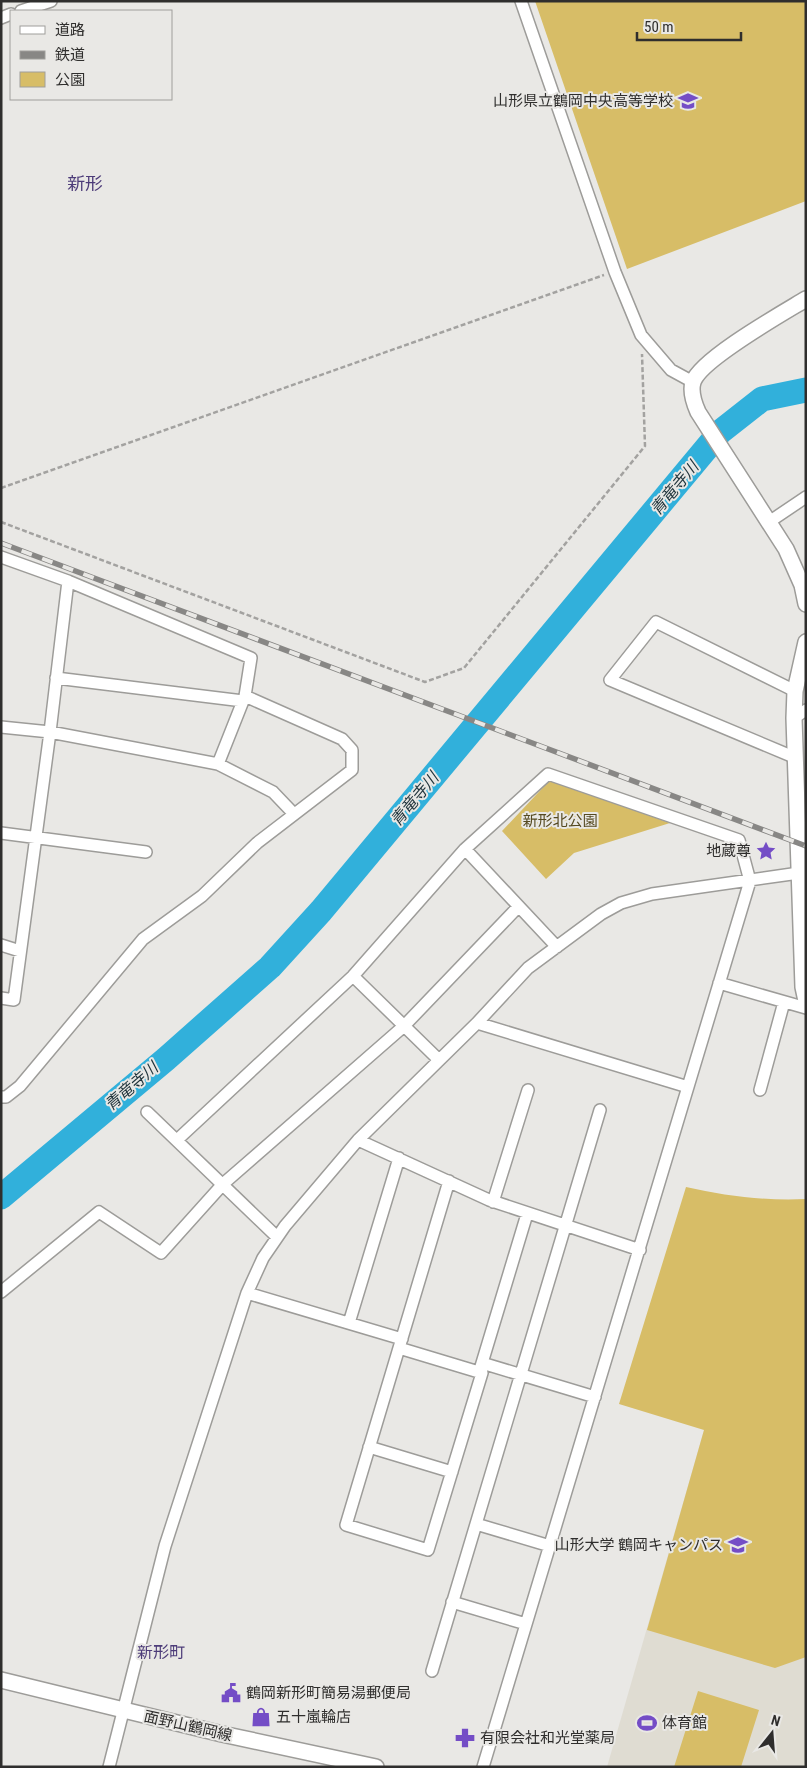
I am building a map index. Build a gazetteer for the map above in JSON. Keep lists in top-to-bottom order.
{
  "streets": {
    "street": ["面野山鶴岡線"]
  },
  "districts": ["新形", "新形町"],
  "water": ["青竜寺川"],
  "parks": ["新形北公園"],
  "places": {
    "school or university": ["山形県立鶴岡中央高等学校", "山形大学 鶴岡キャンパス"],
    "place": ["地蔵尊"],
    "public building": ["鶴岡新形町簡易湯郵便局"],
    "shop": ["五十嵐輪店"],
    "sports": ["体育館"],
    "pharmacy": ["有限会社和光堂薬局"]
  },
  "legend": ["道路", "鉄道", "公園"],
  "scale_bar": "50 m",
  "north": "top"
}
